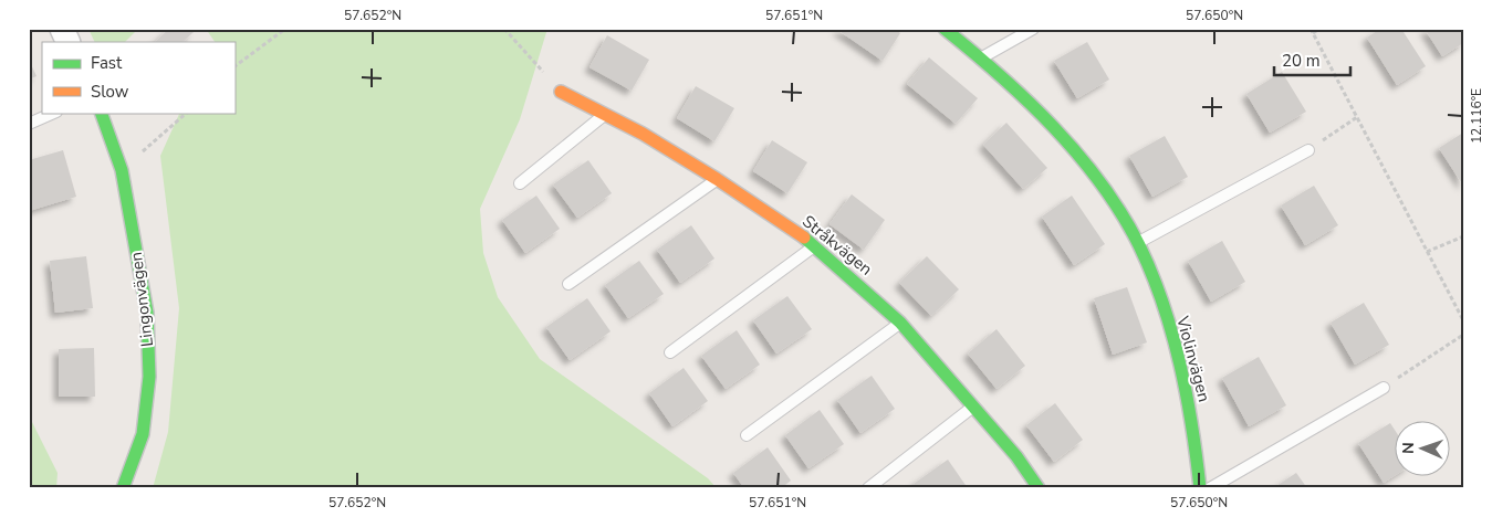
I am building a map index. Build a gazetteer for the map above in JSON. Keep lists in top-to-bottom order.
{
  "streets": {
    "street": ["Stråkvägen", "Lingonvägen", "Violinvägen"]
  },
  "legend": ["Fast", "Slow"],
  "scale_bar": "20 m",
  "north": "left",
  "coordinates": [
    "57.652°N",
    "57.651°N",
    "57.650°N",
    "12.116°E"
  ]
}
